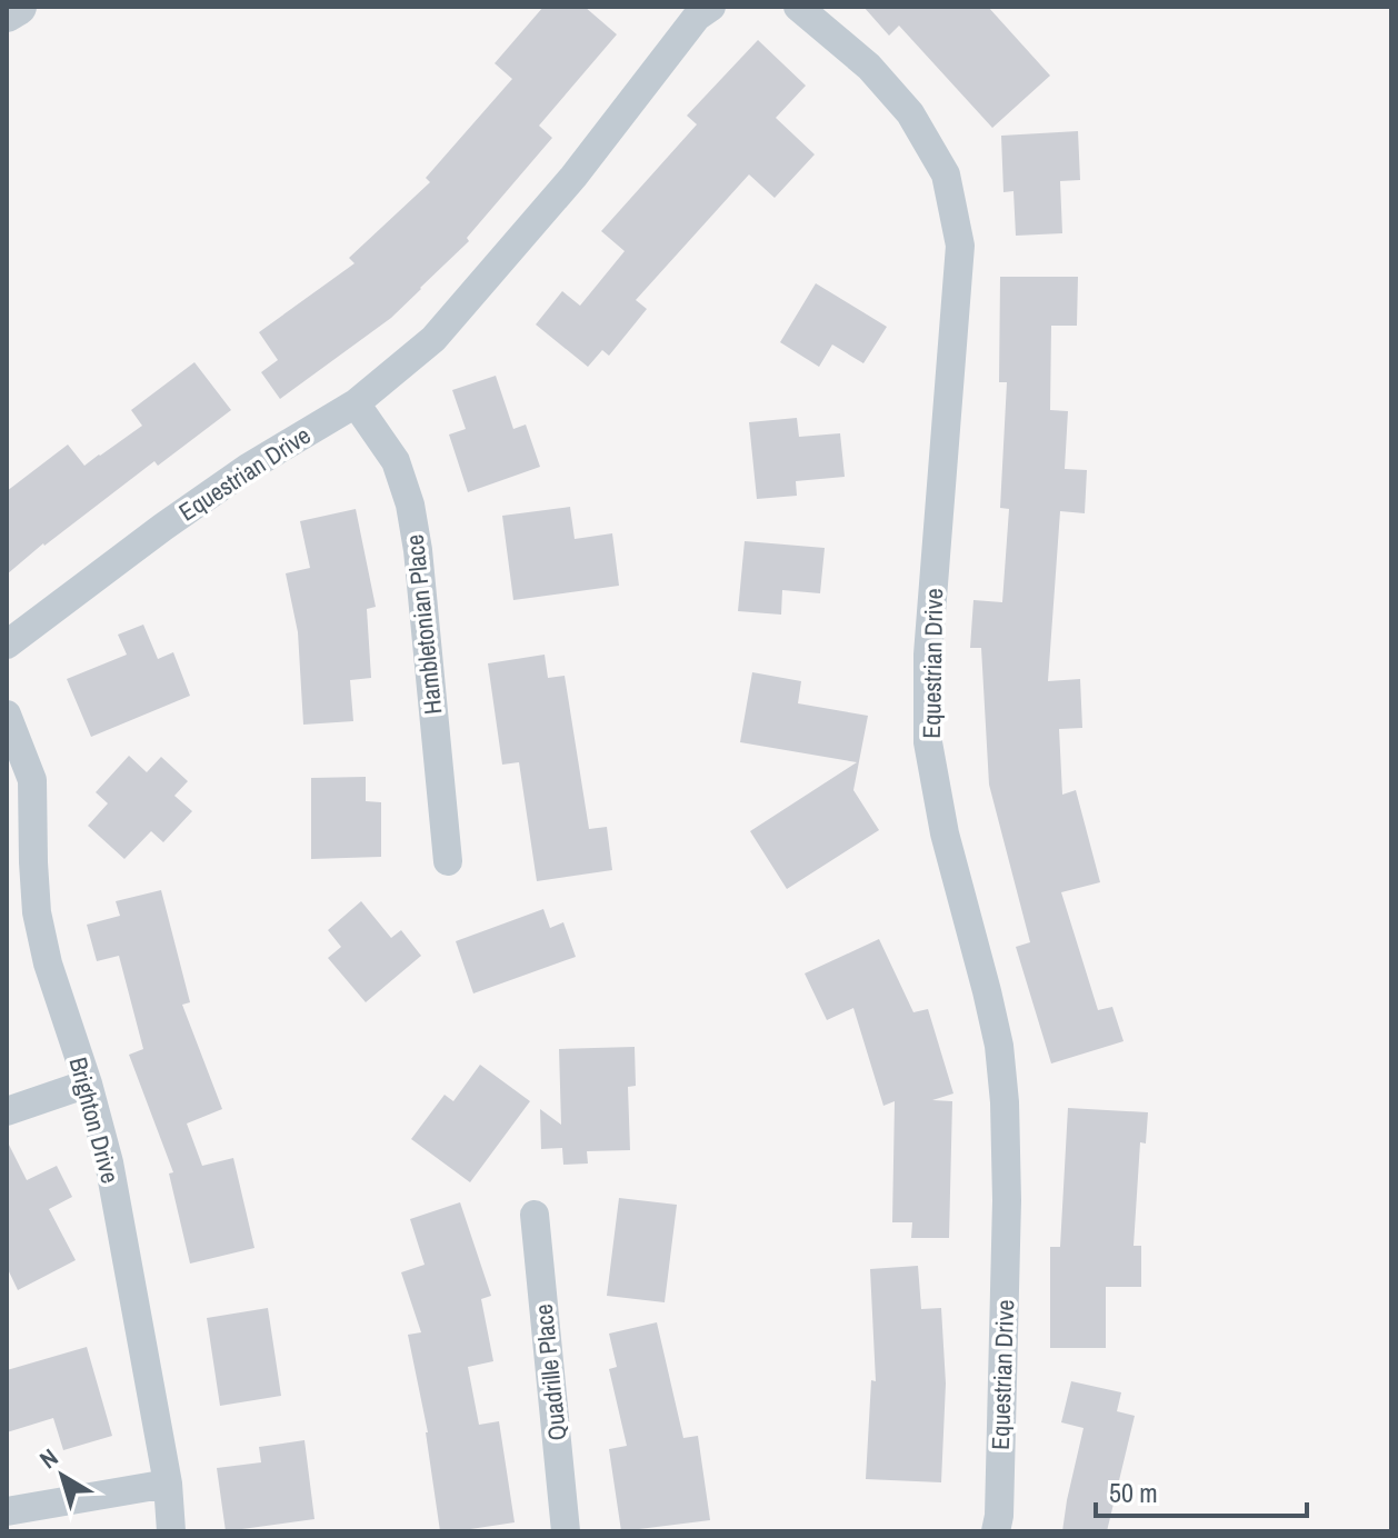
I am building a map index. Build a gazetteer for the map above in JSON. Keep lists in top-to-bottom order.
{
  "streets": {
    "street": [
      "Equestrian Drive",
      "Hambletonian Place",
      "Brighton Drive",
      "Quadrille Place"
    ]
  },
  "crossings": [
    ["Equestrian Drive", "Hambletonian Place"]
  ],
  "scale_bar": "50 m",
  "north": "top left"
}
